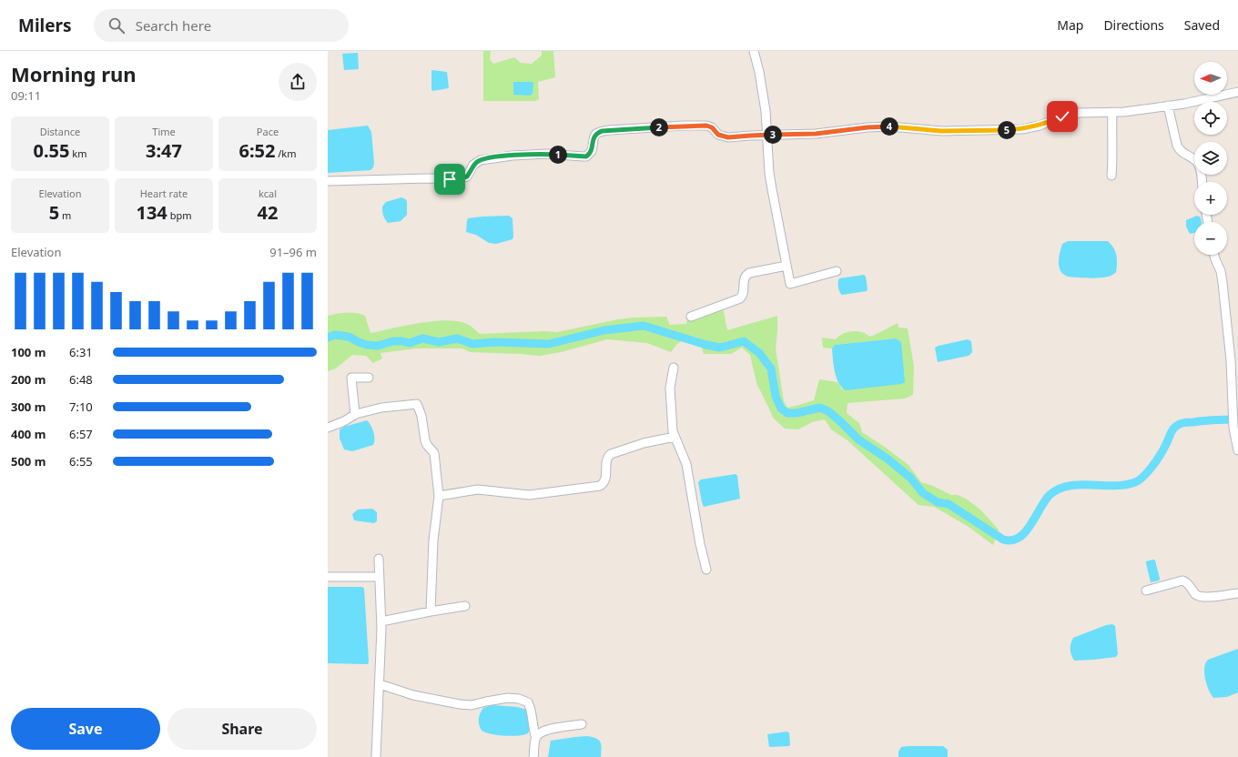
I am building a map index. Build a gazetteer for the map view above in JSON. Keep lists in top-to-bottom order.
{
  "north": "left",
  "page": {
    "header": "Milers",
    "search": "Search here",
    "nav": ["Map", "Directions", "Saved"],
    "heading": ["Morning run", "09:11"],
    "map_buttons": ["+", "−"],
    "stats": [
      ["Distance", "0.55 km"],
      ["Time", "3:47"],
      ["Pace", "6:52 /km"],
      ["Elevation", "5 m"],
      ["Heart rate", "134 bpm"],
      ["kcal", "42"]
    ],
    "pins": [
      "4",
      "2",
      "5",
      "3",
      "1"
    ],
    "chart": ["Elevation", "91–96 m"],
    "list": [
      {
        "name": "100 m",
        "note": "6:31"
      },
      {
        "name": "200 m",
        "note": "6:48"
      },
      {
        "name": "300 m",
        "note": "7:10"
      },
      {
        "name": "400 m",
        "note": "6:57"
      },
      {
        "name": "500 m",
        "note": "6:55"
      }
    ],
    "buttons": ["Save", "Share"]
  }
}
